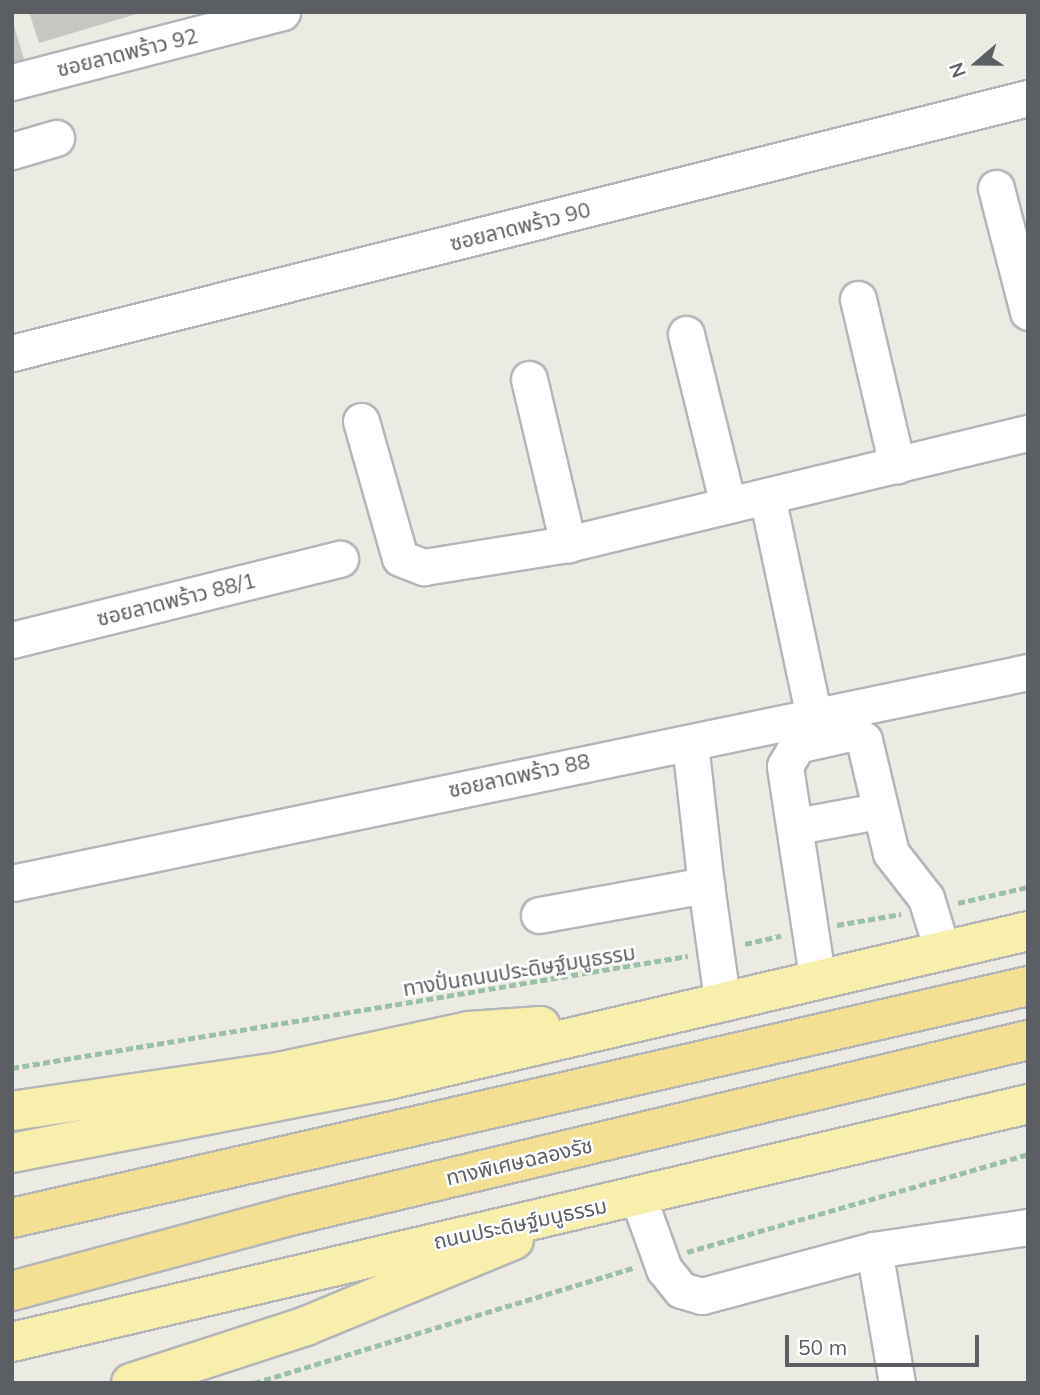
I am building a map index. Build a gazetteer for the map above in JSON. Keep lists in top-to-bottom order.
{
  "streets": {
    "highway": ["ทางพิเศษฉลองรัช"],
    "main road": ["ถนนประดิษฐ์มนูธรรม"],
    "street": [
      "ซอยลาดพร้าว 92",
      "ซอยลาดพร้าว 90",
      "ซอยลาดพร้าว 88/1",
      "ซอยลาดพร้าว 88"
    ],
    "path": ["ทางปั่นถนนประดิษฐ์มนูธรรม"]
  },
  "scale_bar": "50 m",
  "north": "left"
}
